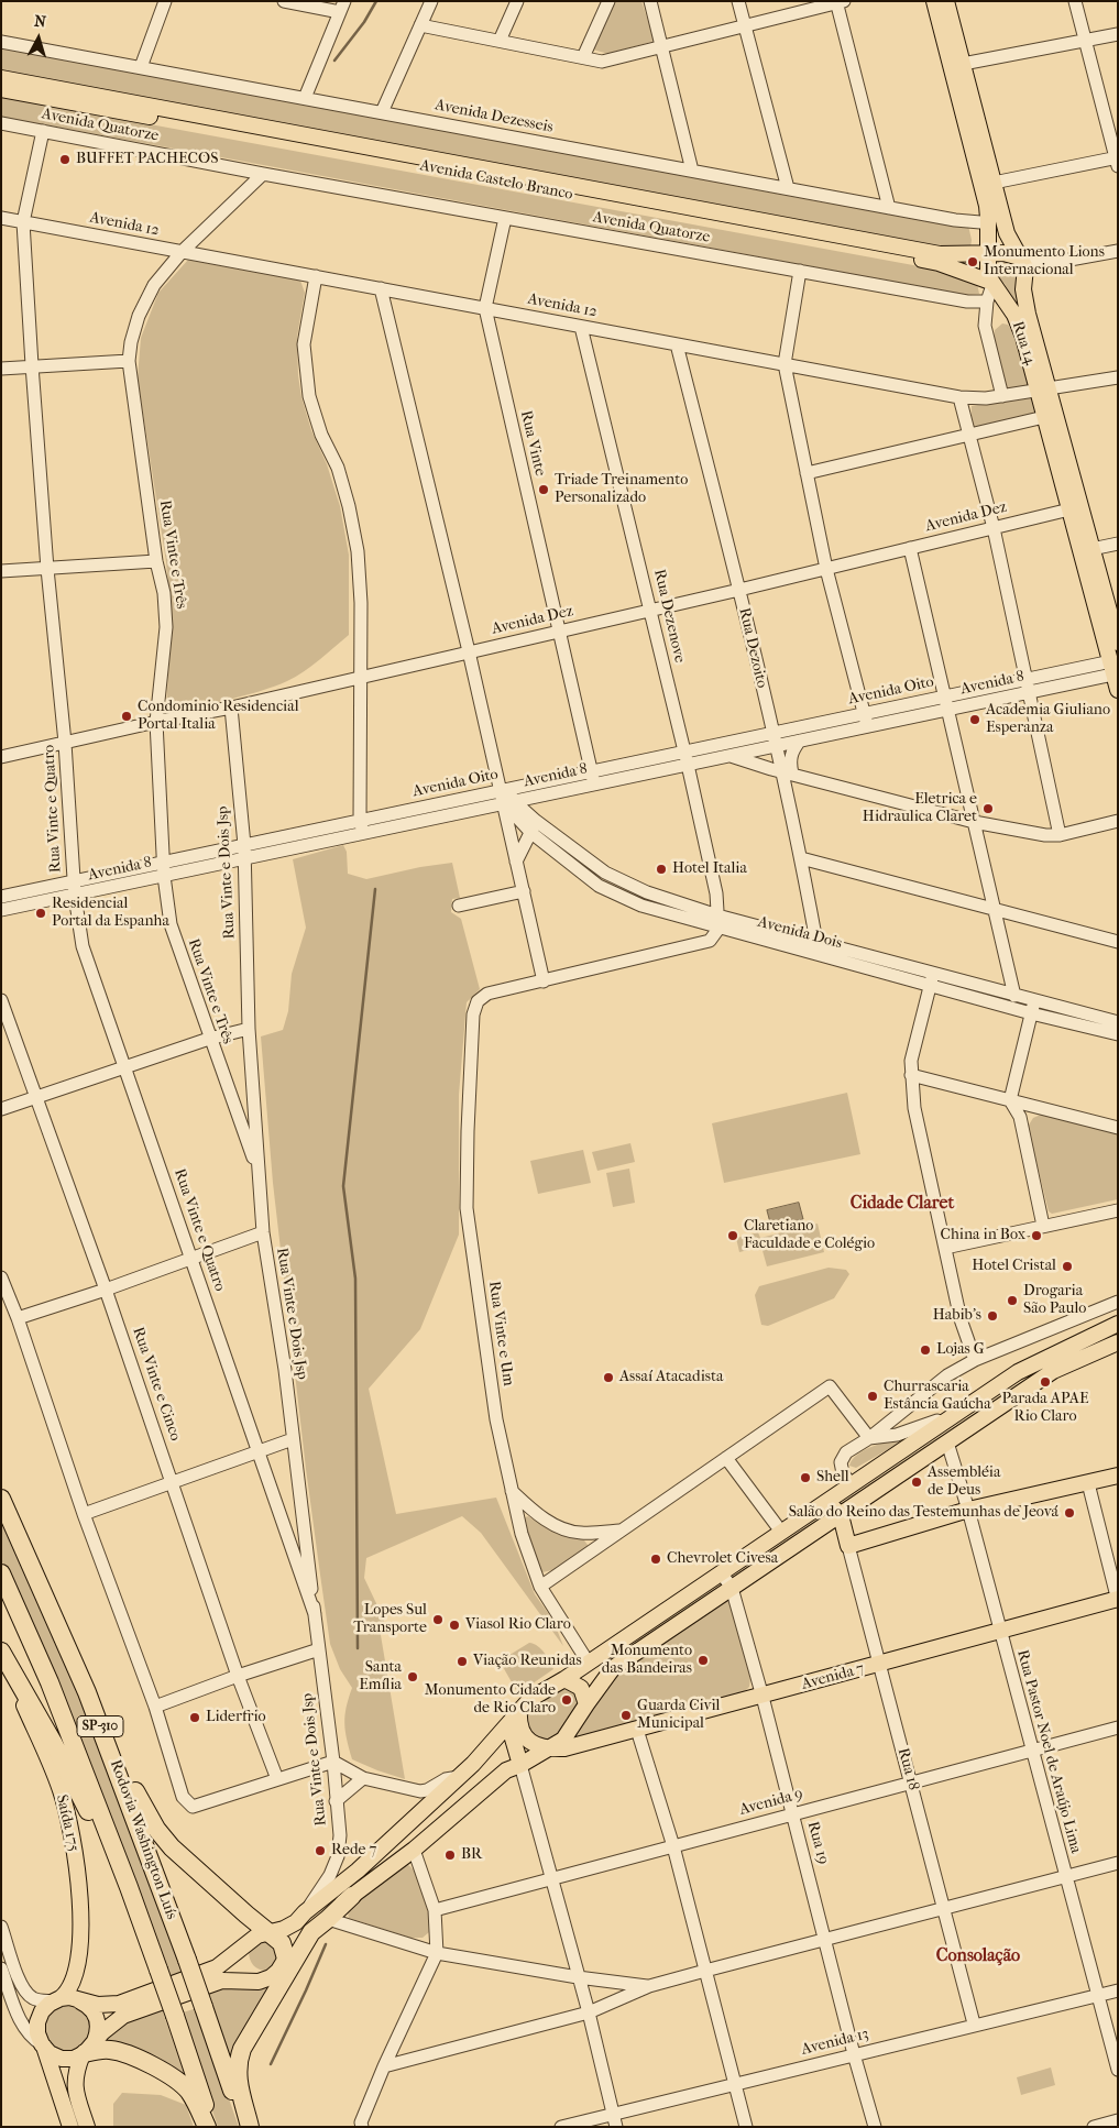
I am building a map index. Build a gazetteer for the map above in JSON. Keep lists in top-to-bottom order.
{
  "streets": {
    "highway": ["SP-310", "Rodovia Washington Luís"],
    "main road": [
      "Avenida Castelo Branco",
      "Rua 14",
      "Avenida 7",
      "Rua 18",
      "Saída 175"
    ],
    "street": [
      "Avenida Dezesseis",
      "Avenida Quatorze",
      "Avenida 12",
      "Rua Vinte",
      "Avenida Dez",
      "Rua Vinte e Três",
      "Rua Dezenove",
      "Rua Dezoito",
      "Avenida 8",
      "Avenida Oito",
      "Rua Vinte e Quatro",
      "Rua Vinte e Dois Jsp",
      "Avenida Dois",
      "Rua Vinte e Um",
      "Rua Vinte e Cinco",
      "Rua Pastor Noel de Araújo Lima",
      "Avenida 9",
      "Rua 19",
      "Avenida 13"
    ]
  },
  "crossings": [
    ["Avenida Quatorze", "Rua Vinte"],
    ["Avenida Quatorze", "Rua Vinte e Três"],
    ["Avenida Quatorze", "Rua Vinte e Quatro"],
    ["Avenida Castelo Branco", "Rua 14"],
    ["Avenida 12", "Rua 14"],
    ["Avenida 12", "Rua Vinte"],
    ["Avenida 12", "Rua Vinte e Três"],
    ["Avenida 12", "Rua Dezenove"],
    ["Avenida 12", "Rua Dezoito"],
    ["Avenida 12", "Rua Vinte e Quatro"],
    ["Rua 14", "Avenida Dez"],
    ["Rua 14", "Avenida 8"],
    ["Rua 14", "Avenida Oito"],
    ["Rua Vinte", "Avenida Dez"],
    ["Rua Vinte", "Avenida 8"],
    ["Rua Vinte", "Avenida Oito"],
    ["Avenida Dez", "Rua Vinte e Três"],
    ["Avenida Dez", "Rua Dezenove"],
    ["Avenida Dez", "Rua Dezoito"],
    ["Avenida Dez", "Rua Vinte e Quatro"],
    ["Avenida Dez", "Rua Vinte e Dois Jsp"],
    ["Rua Vinte e Três", "Avenida 8"],
    ["Rua Vinte e Três", "Avenida Oito"],
    ["Rua Vinte e Três", "Rua Vinte e Dois Jsp"],
    ["Rua Dezenove", "Avenida 8"],
    ["Rua Dezenove", "Avenida Oito"],
    ["Rua Dezenove", "Avenida Dois"],
    ["Rua Dezoito", "Avenida 8"],
    ["Rua Dezoito", "Avenida Oito"],
    ["Rua Dezoito", "Avenida Dois"],
    ["Avenida 8", "Avenida Oito"],
    ["Avenida 8", "Rua Vinte e Quatro"],
    ["Avenida 8", "Rua Vinte e Dois Jsp"],
    ["Avenida Oito", "Rua Vinte e Quatro"],
    ["Avenida Oito", "Rua Vinte e Dois Jsp"],
    ["Avenida Oito", "Avenida Dois"],
    ["Rua Vinte e Quatro", "Rua Vinte e Dois Jsp"],
    ["Avenida 7", "Rua Pastor Noel de Araújo Lima"],
    ["Avenida 7", "Rua 18"],
    ["Avenida 7", "Rua 19"],
    ["Rua Pastor Noel de Araújo Lima", "Avenida 9"],
    ["Rua Pastor Noel de Araújo Lima", "Avenida 13"],
    ["Rua 18", "Avenida 9"],
    ["Rua 18", "Avenida 13"],
    ["Avenida 9", "Rua 19"],
    ["Rua 19", "Avenida 13"]
  ],
  "districts": ["Cidade Claret", "Consolação"],
  "places": [
    "BUFFET PACHECOS",
    "Monumento Lions Internacional",
    "Triade Treinamento Personalizado",
    "Condominio Residencial Portal Italia",
    "Academia Giuliano Esperanza",
    "Eletrica e Hidraulica Claret",
    "Hotel Italia",
    "Residencial Portal da Espanha",
    "Claretiano Faculdade e Colégio",
    "China in Box",
    "Hotel Cristal",
    "Drogaria São Paulo",
    "Habib's",
    "Lojas G",
    "Assaí Atacadista",
    "Parada APAE Rio Claro",
    "Churrascaria Estância Gaúcha",
    "Shell",
    "Assembléia de Deus",
    "Salão do Reino das Testemunhas de Jeová",
    "Chevrolet Civesa",
    "Lopes Sul Transporte",
    "Viasol Rio Claro",
    "Monumento das Bandeiras",
    "Viação Reunidas",
    "Santa Emília",
    "Monumento Cidade de Rio Claro",
    "Guarda Civil Municipal",
    "Liderfrio",
    "Rede 7",
    "BR"
  ],
  "north": "top"
}
